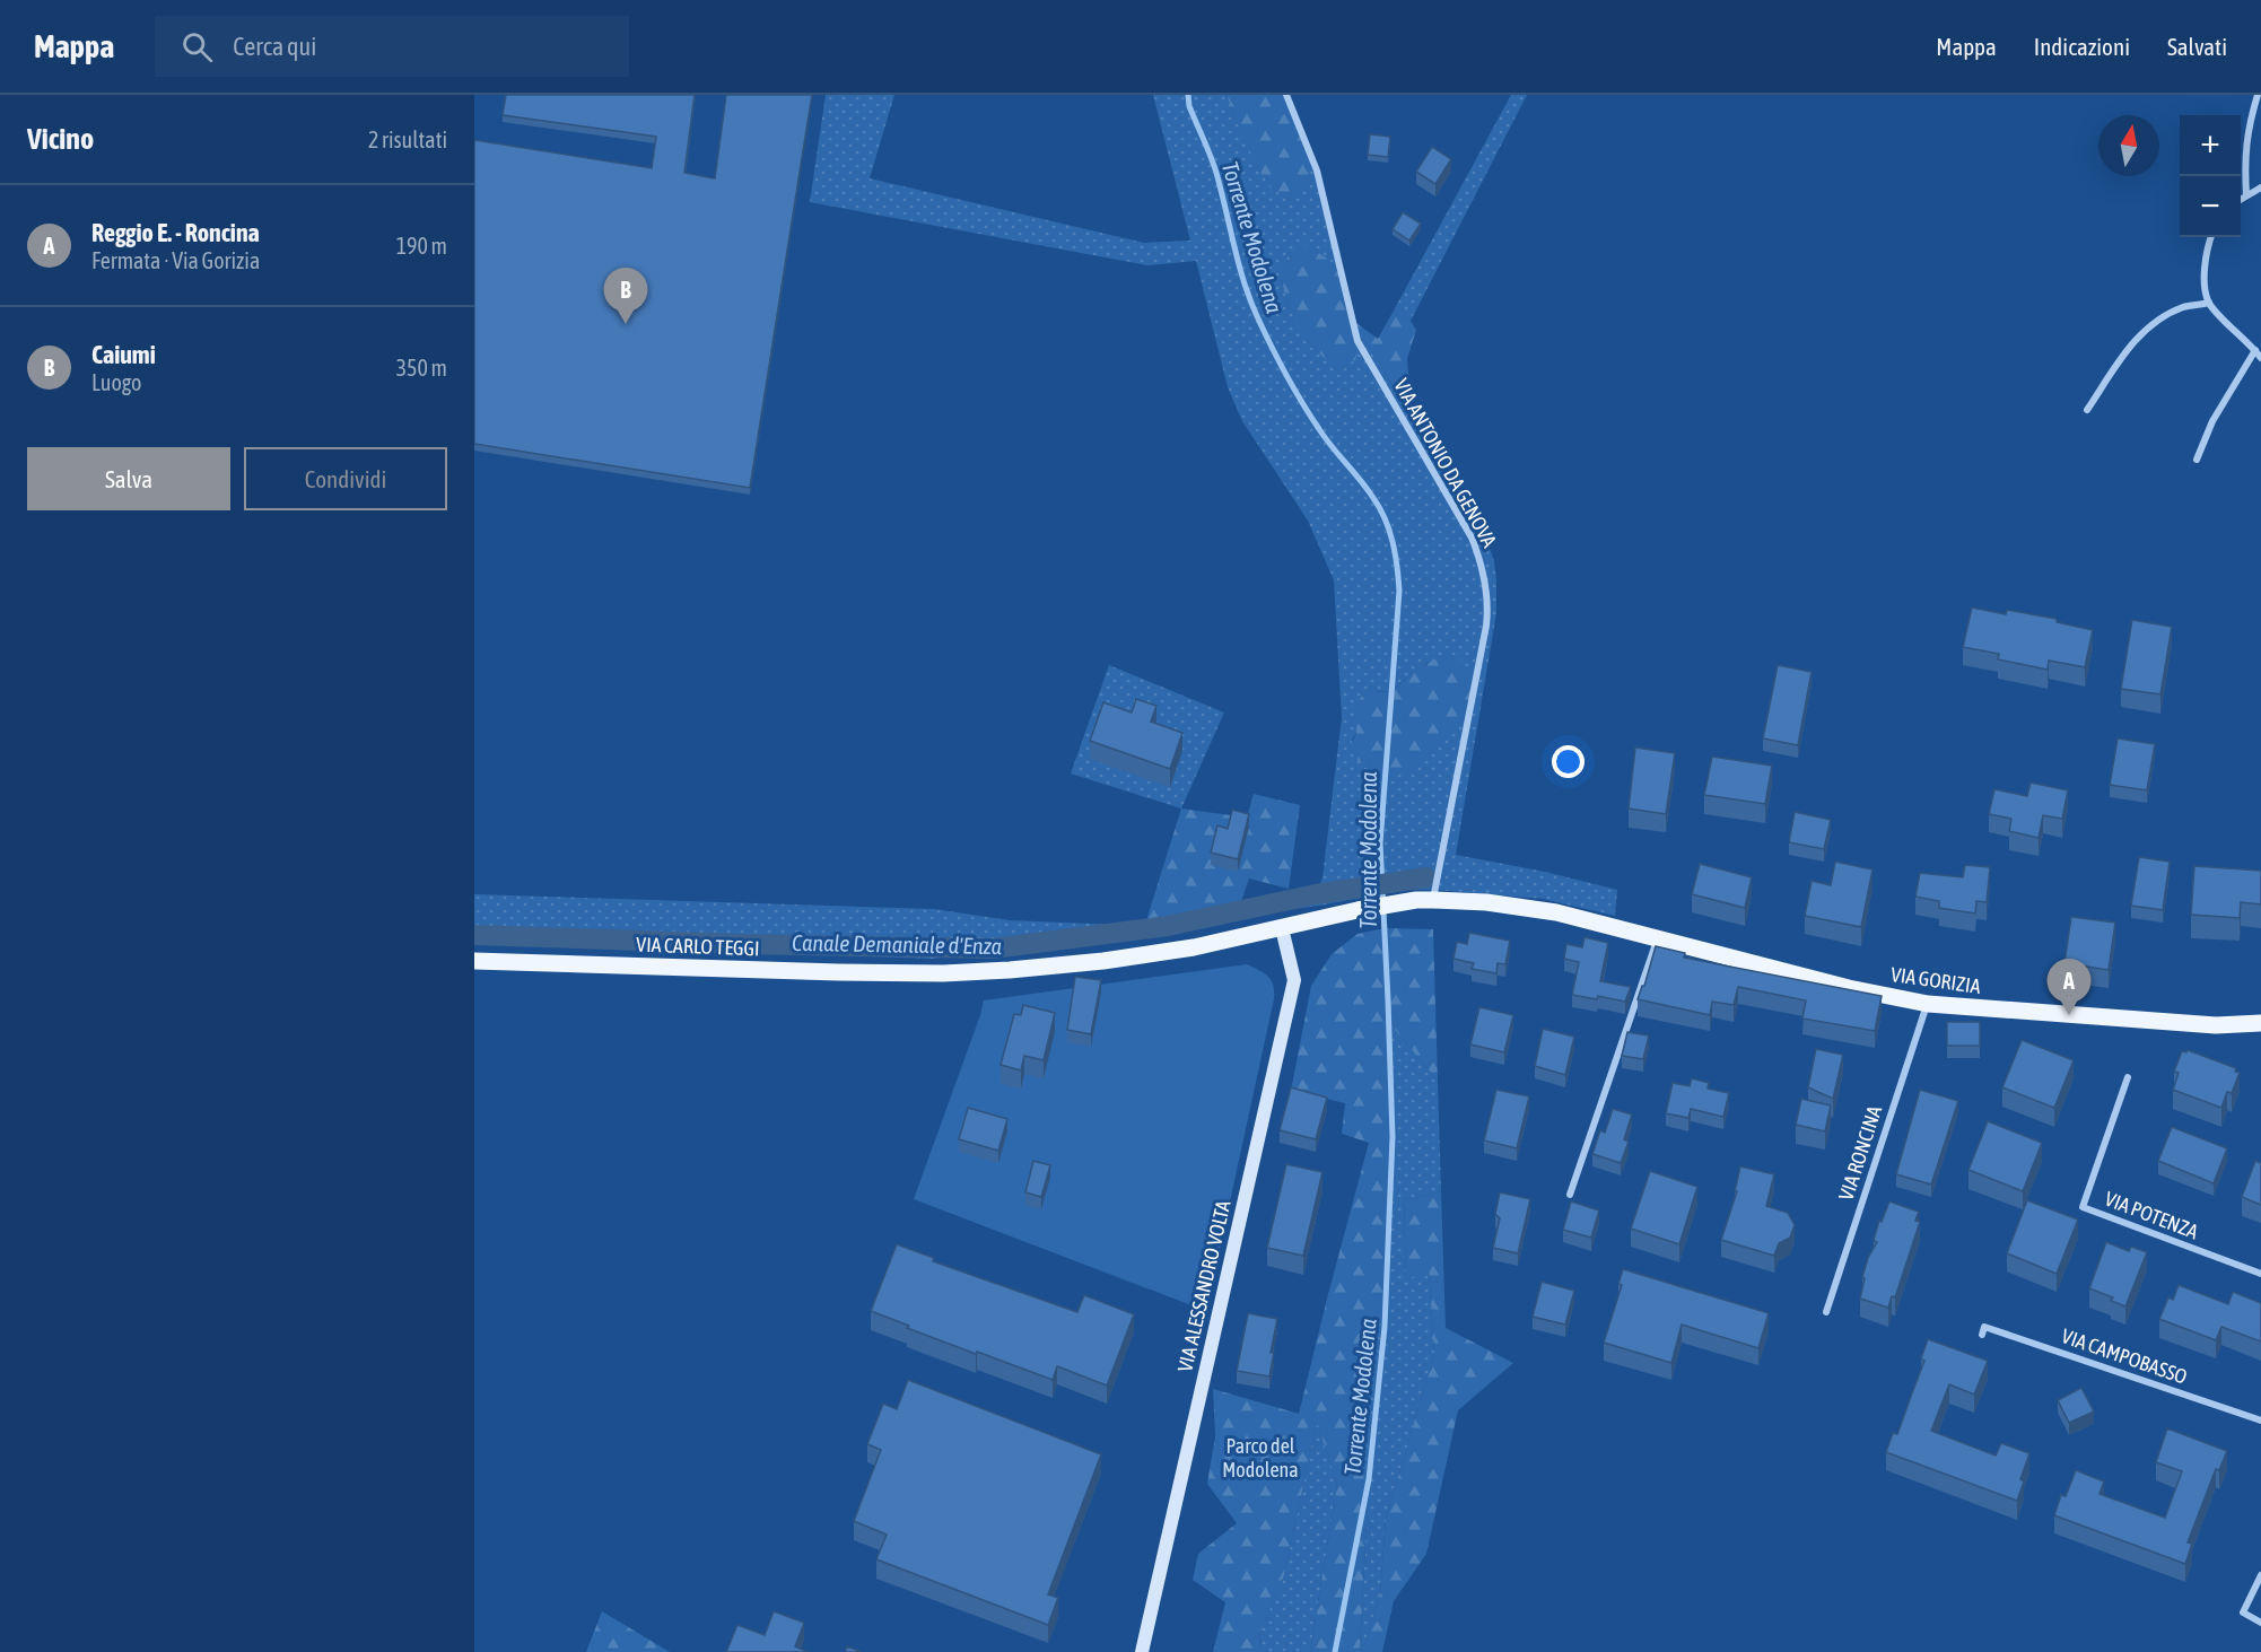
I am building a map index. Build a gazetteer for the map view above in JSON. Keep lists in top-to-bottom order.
{
  "streets": {
    "main road": ["VIA CARLO TEGGI", "VIA GORIZIA"],
    "street": [
      "VIA ANTONIO DA GENOVA",
      "VIA RONCINA",
      "VIA POTENZA",
      "VIA ALESSANDRO VOLTA",
      "VIA CAMPOBASSO"
    ]
  },
  "crossings": [
    ["VIA ANTONIO DA GENOVA", "VIA GORIZIA"],
    ["VIA CARLO TEGGI", "VIA GORIZIA"],
    ["VIA CARLO TEGGI", "VIA ALESSANDRO VOLTA"],
    ["VIA GORIZIA", "VIA RONCINA"],
    ["VIA GORIZIA", "VIA ALESSANDRO VOLTA"]
  ],
  "water": ["Torrente Modolena", "Canale Demaniale d'Enza"],
  "parks": ["Parco del Modolena"],
  "north": "top",
  "page": {
    "header": "Mappa",
    "search": "Cerca qui",
    "nav": ["Mappa", "Indicazioni", "Salvati"],
    "heading": ["Vicino", "2 risultati"],
    "map_buttons": ["+", "−"],
    "list": [
      {
        "mark": "A",
        "name": "Reggio E. - Roncina",
        "note": "Fermata · Via Gorizia",
        "value": "190 m"
      },
      {
        "mark": "B",
        "name": "Caiumi",
        "note": "Luogo",
        "value": "350 m"
      }
    ],
    "pins": ["B", "A"],
    "buttons": ["Salva", "Condividi"]
  }
}
